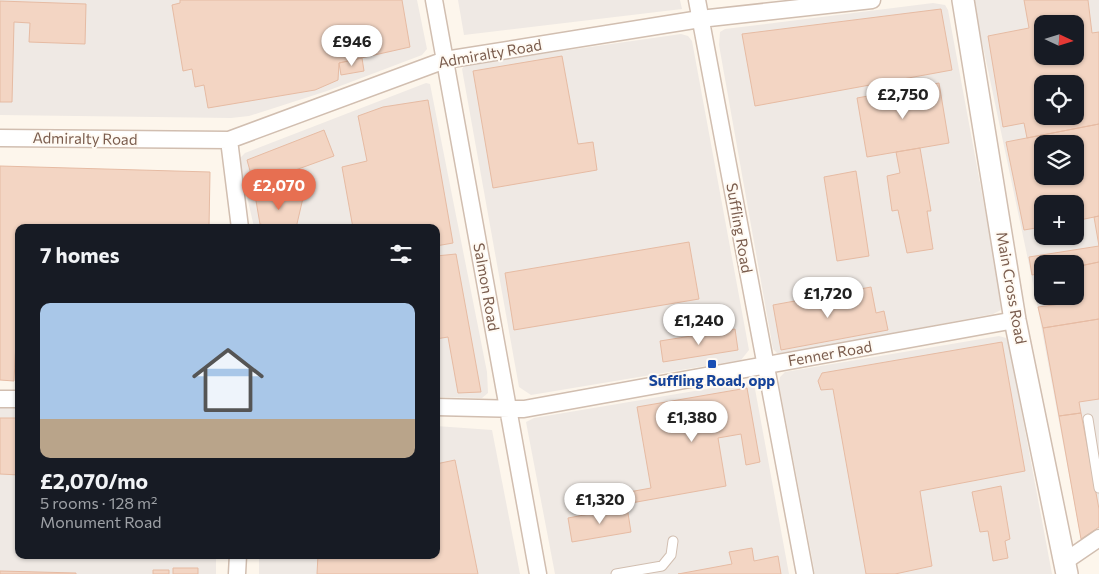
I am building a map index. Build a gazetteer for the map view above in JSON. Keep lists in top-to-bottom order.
{
  "streets": {
    "street": [
      "Admiralty Road",
      "Suffling Road",
      "Salmon Road",
      "Main Cross Road",
      "Fenner Road"
    ]
  },
  "crossings": [
    ["Admiralty Road", "Suffling Road"],
    ["Admiralty Road", "Salmon Road"],
    ["Suffling Road", "Fenner Road"],
    ["Salmon Road", "Fenner Road"],
    ["Main Cross Road", "Fenner Road"]
  ],
  "places": {
    "transit": ["Suffling Road, opp"]
  },
  "north": "right",
  "page": {
    "map_buttons": ["+", "−"],
    "price": [
      "£946",
      "£2,750",
      "£2,070",
      "£1,720",
      "£1,240",
      "£1,380",
      "£1,320"
    ],
    "heading": "7 homes",
    "list": [
      {
        "name": "£2,070/mo",
        "note": "5 rooms · 128 m² · Monument Road"
      }
    ]
  }
}
